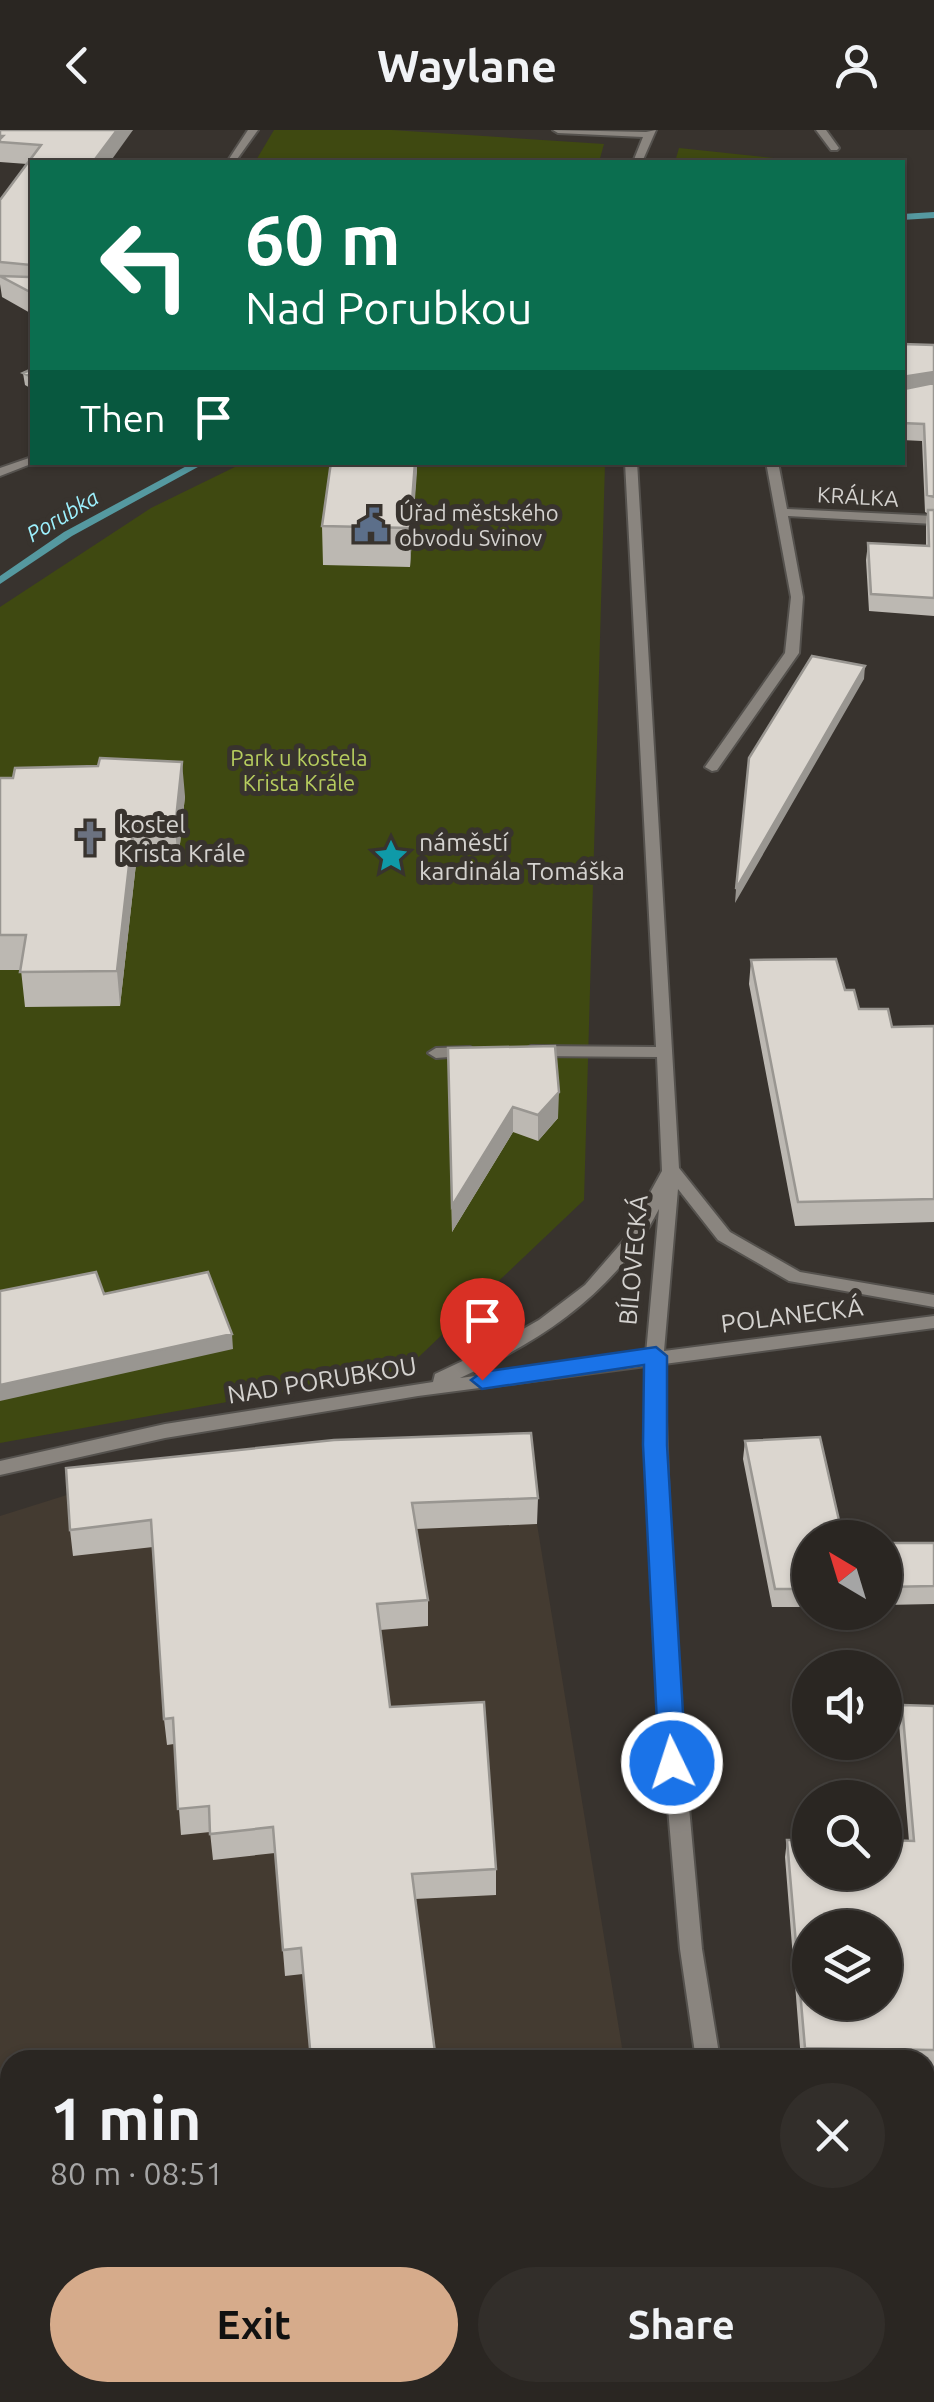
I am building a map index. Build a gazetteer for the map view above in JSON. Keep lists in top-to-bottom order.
{
  "streets": {
    "street": [
      "KRÁLKA",
      "BÍLOVECKÁ",
      "POLANECKÁ",
      "NAD PORUBKOU"
    ]
  },
  "crossings": [
    ["BÍLOVECKÁ", "POLANECKÁ"],
    ["BÍLOVECKÁ", "NAD PORUBKOU"],
    ["POLANECKÁ", "NAD PORUBKOU"]
  ],
  "water": ["Porubka"],
  "parks": ["Park u kostela Krista Krále"],
  "places": {
    "public building": ["Úřad městského obvodu Svinov"],
    "church": ["kostel Krista Krále"],
    "place": ["náměstí kardinála Tomáška"]
  },
  "north": "top left",
  "page": {
    "header": "Waylane",
    "turn": ["60 m", "Nad Porubkou"],
    "then": "Then",
    "heading": ["1 min", "80 m · 08:51"],
    "buttons": ["Exit", "Share"]
  }
}
